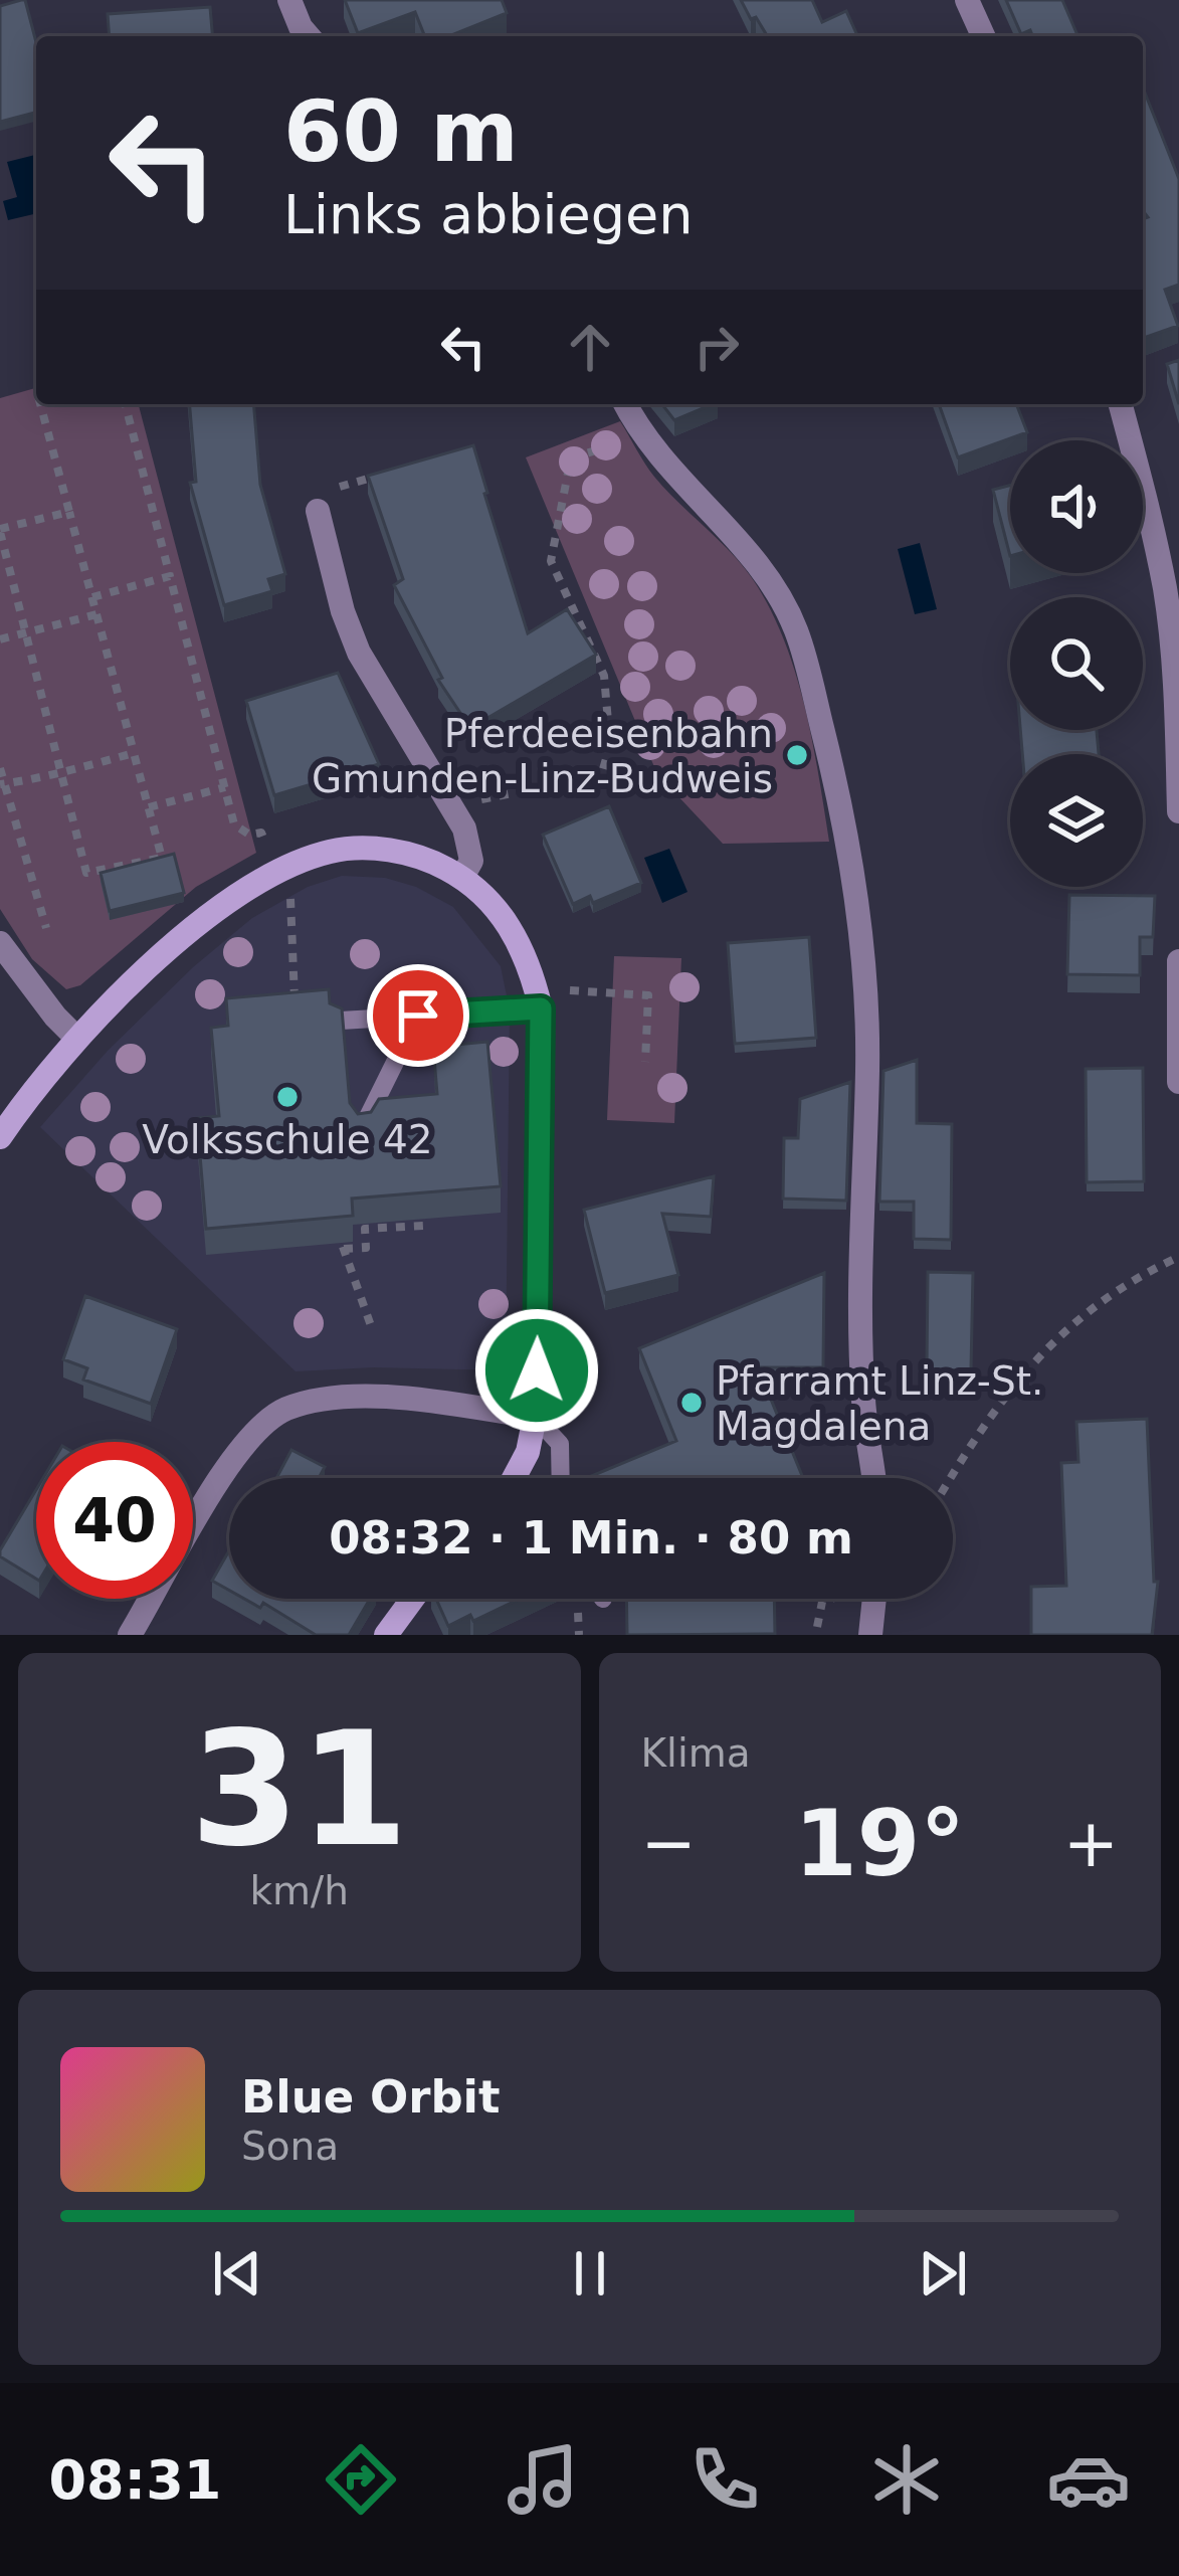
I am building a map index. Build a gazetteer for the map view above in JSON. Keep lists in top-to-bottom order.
{
  "places": ["Pferdeeisenbahn Gmunden-Linz-Budweis", "Volksschule 42", "Pfarramt Linz-St. Magdalena"],
  "page": {
    "turn": ["60 m", "Links abbiegen"],
    "limit": "40",
    "trip": "08:32 · 1 Min. · 80 m",
    "tile": [
      ["31", "km/h"],
      "Klima"
    ],
    "heat": ["−", "19°", "+"],
    "song": ["Blue Orbit", "Sona"],
    "tabs": "08:31"
  }
}
